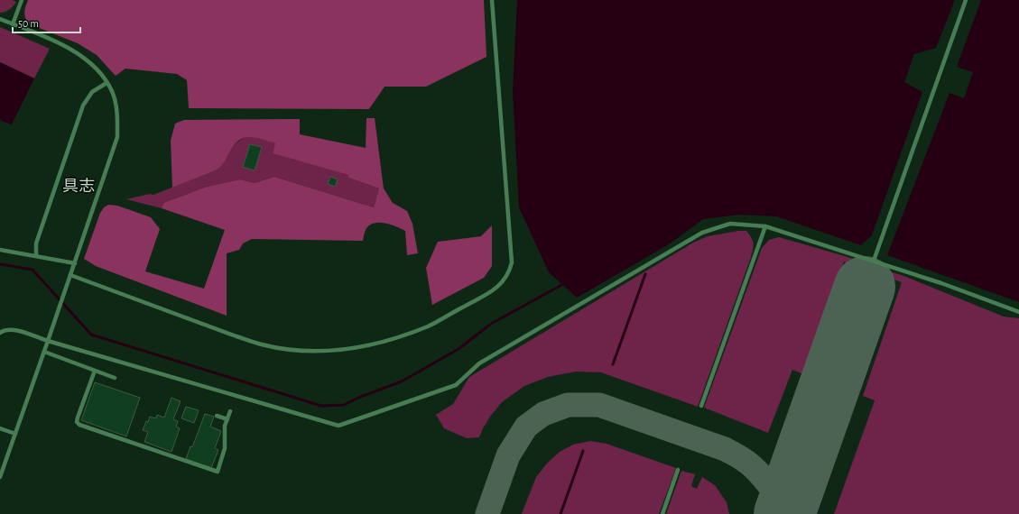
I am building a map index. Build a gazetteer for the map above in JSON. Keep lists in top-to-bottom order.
{
  "districts": ["具志"],
  "scale_bar": "50 m"
}
